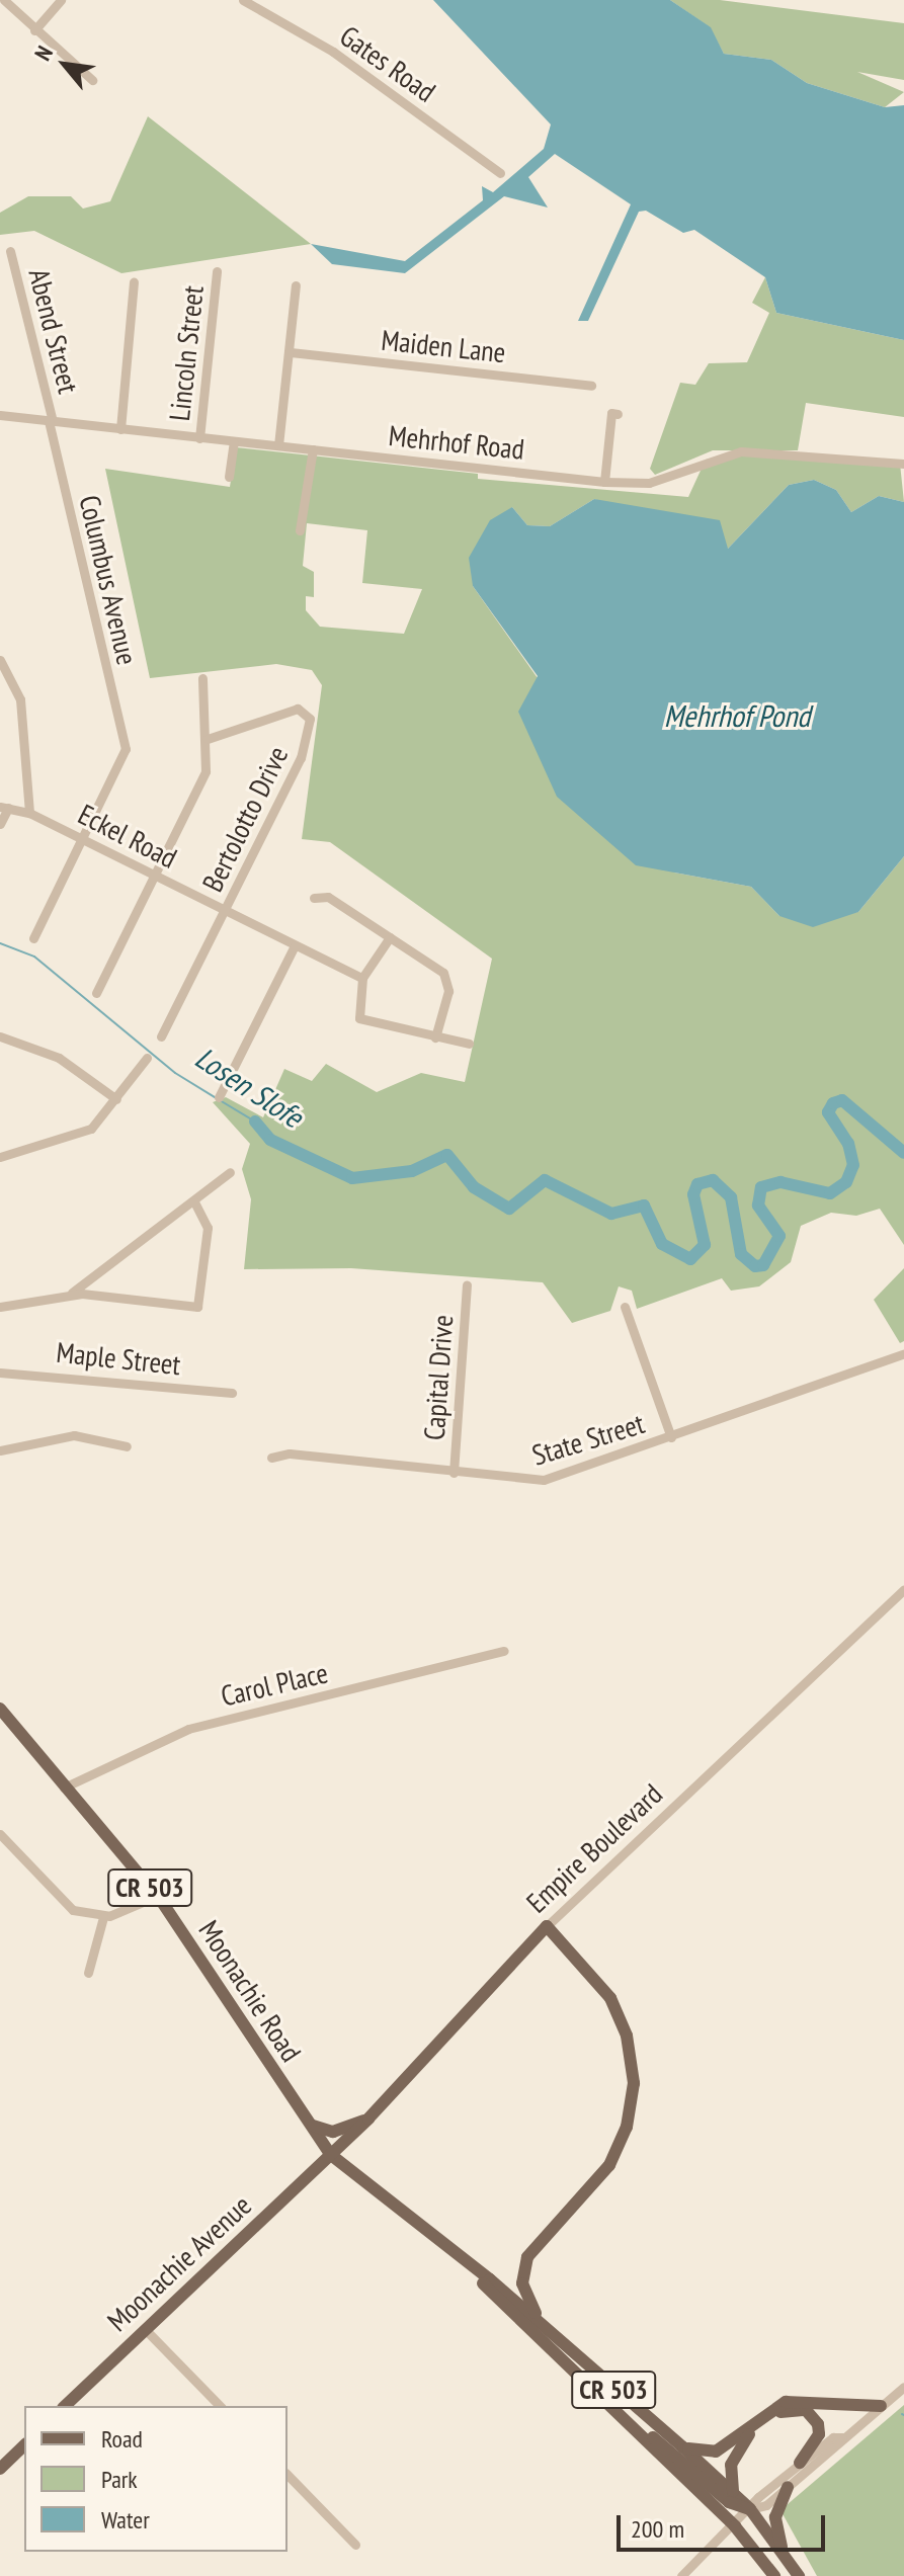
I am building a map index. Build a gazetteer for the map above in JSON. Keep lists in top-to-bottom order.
{
  "streets": {
    "main road": [
      "Empire Boulevard",
      "CR 503",
      "Moonachie Road",
      "Moonachie Avenue"
    ],
    "street": [
      "Gates Road",
      "Abend Street",
      "Maiden Lane",
      "Lincoln Street",
      "Mehrhof Road",
      "Columbus Avenue",
      "Bertolotto Drive",
      "Eckel Road",
      "Maple Street",
      "Capital Drive",
      "State Street",
      "Carol Place"
    ]
  },
  "crossings": [
    ["Abend Street", "Mehrhof Road"],
    ["Abend Street", "Columbus Avenue"],
    ["Lincoln Street", "Mehrhof Road"],
    ["Mehrhof Road", "Columbus Avenue"],
    ["Columbus Avenue", "Eckel Road"],
    ["Bertolotto Drive", "Eckel Road"],
    ["Capital Drive", "State Street"],
    ["Carol Place", "Moonachie Road"],
    ["Empire Boulevard", "CR 503"],
    ["Empire Boulevard", "Moonachie Road"],
    ["Empire Boulevard", "Moonachie Avenue"],
    ["CR 503", "Moonachie Road"],
    ["CR 503", "Moonachie Avenue"],
    ["Moonachie Road", "Moonachie Avenue"]
  ],
  "water": ["Mehrhof Pond", "Losen Slofe"],
  "legend": ["Road", "Park", "Water"],
  "scale_bar": "200 m",
  "north": "top left"
}
